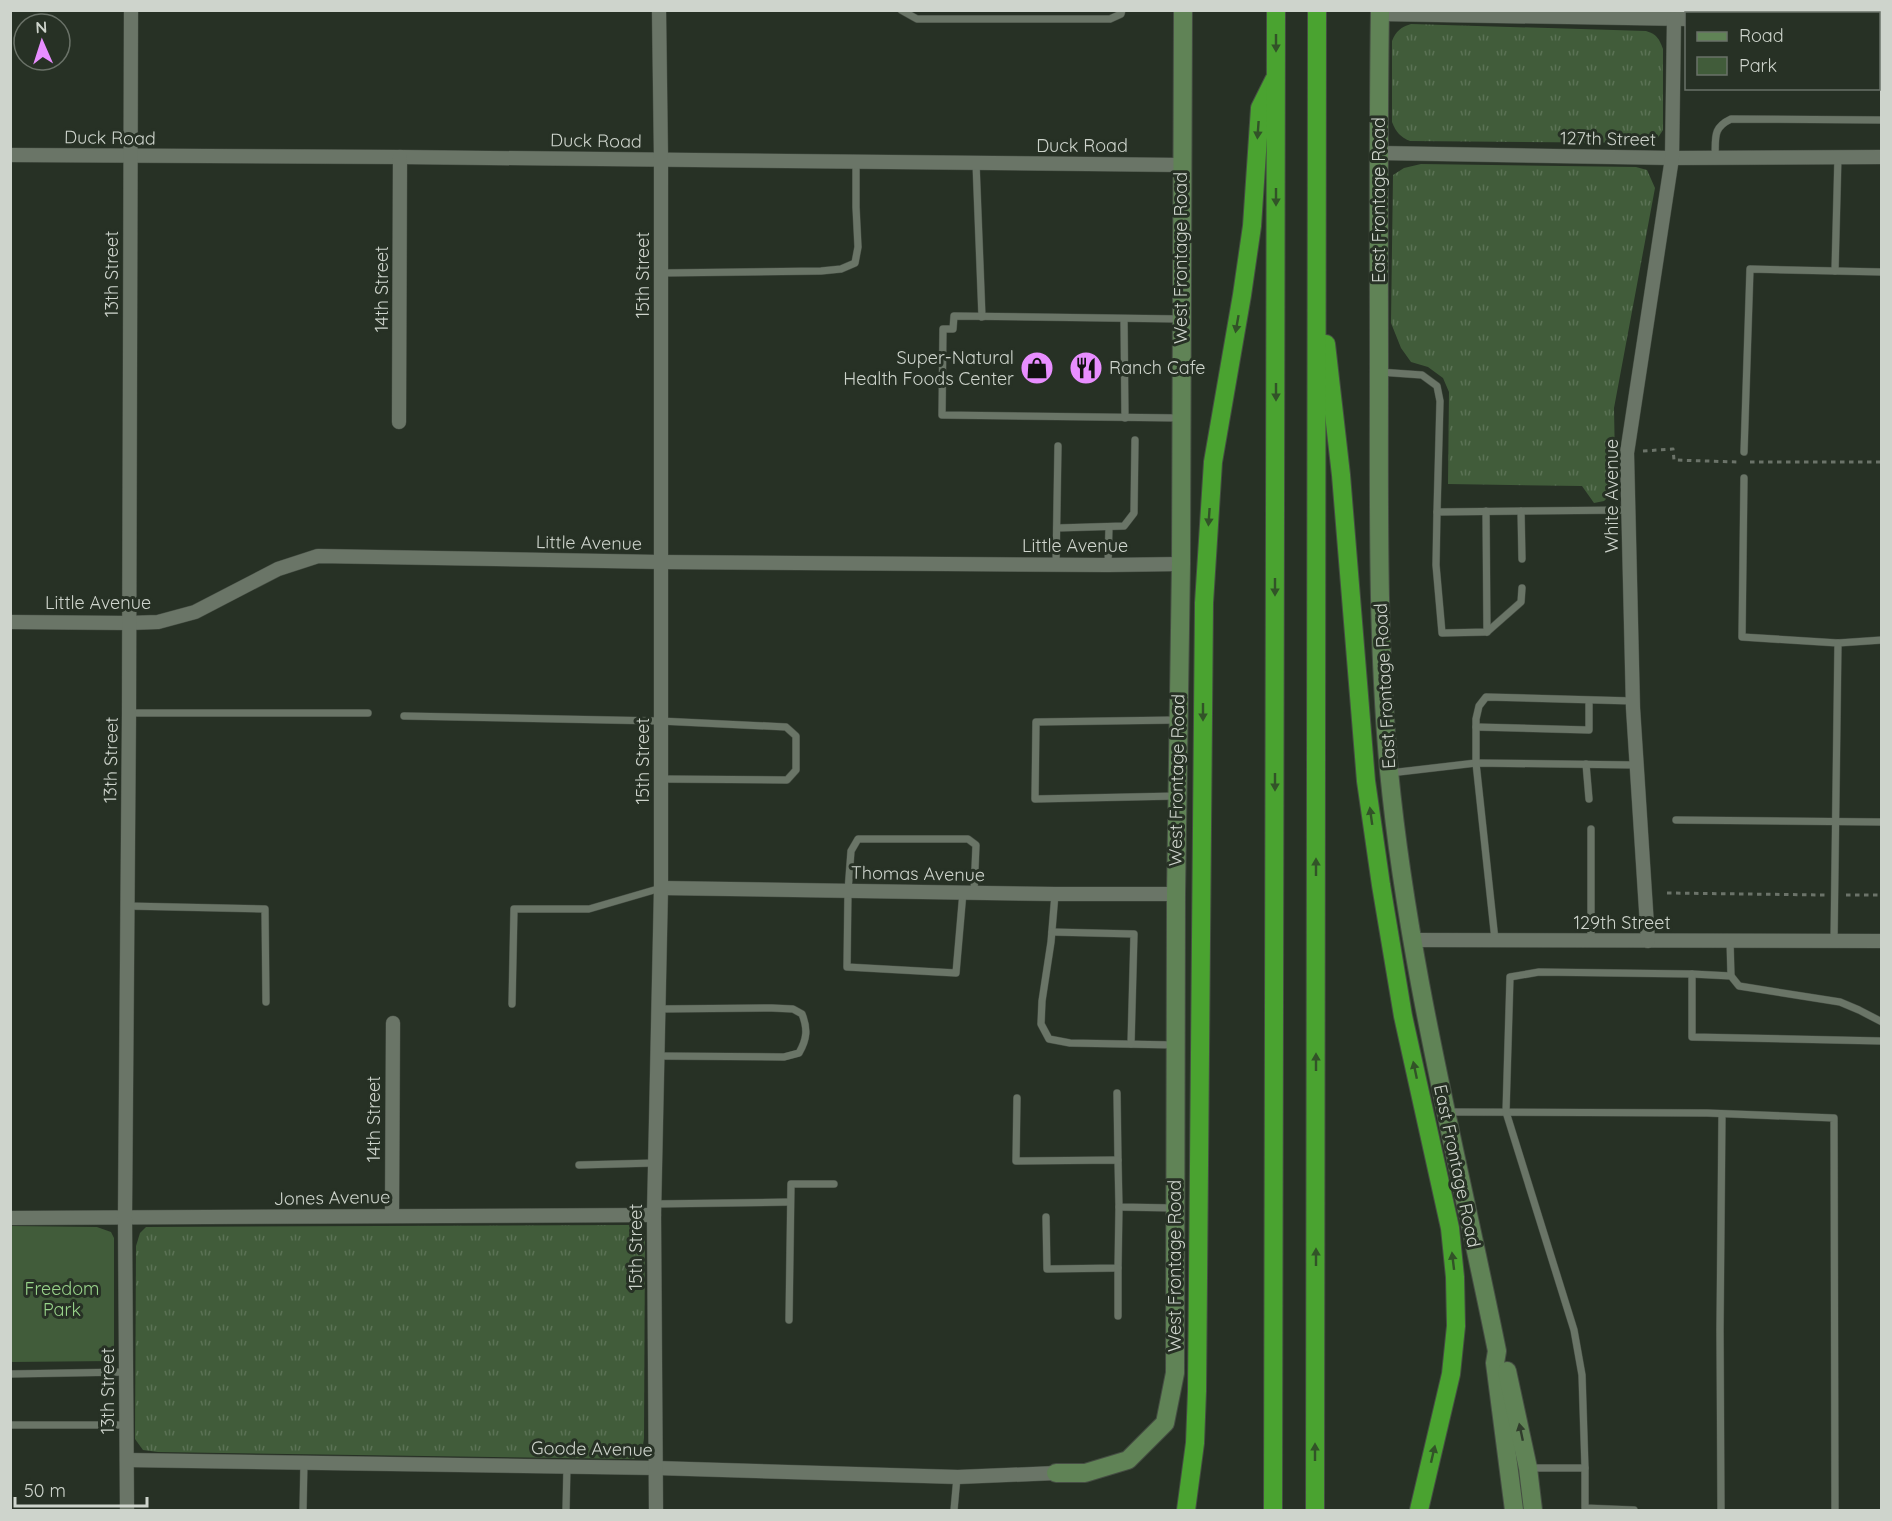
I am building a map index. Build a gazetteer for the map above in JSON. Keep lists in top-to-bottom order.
{
  "streets": {
    "street": [
      "Duck Road",
      "127th Street",
      "East Frontage Road",
      "West Frontage Road",
      "13th Street",
      "15th Street",
      "14th Street",
      "White Avenue",
      "Little Avenue",
      "Thomas Avenue",
      "129th Street",
      "Jones Avenue",
      "Goode Avenue"
    ]
  },
  "crossings": [
    ["Duck Road", "West Frontage Road"],
    ["Duck Road", "13th Street"],
    ["Duck Road", "15th Street"],
    ["Duck Road", "14th Street"],
    ["127th Street", "East Frontage Road"],
    ["127th Street", "White Avenue"],
    ["East Frontage Road", "129th Street"],
    ["West Frontage Road", "Little Avenue"],
    ["West Frontage Road", "Thomas Avenue"],
    ["West Frontage Road", "Goode Avenue"],
    ["13th Street", "Little Avenue"],
    ["13th Street", "Jones Avenue"],
    ["13th Street", "Goode Avenue"],
    ["15th Street", "Little Avenue"],
    ["15th Street", "Thomas Avenue"],
    ["15th Street", "Jones Avenue"],
    ["15th Street", "Goode Avenue"],
    ["14th Street", "Jones Avenue"],
    ["White Avenue", "129th Street"]
  ],
  "parks": ["Freedom Park"],
  "places": {
    "shop": ["Super-Natural Health Foods Center"],
    "restaurant": ["Ranch Cafe"]
  },
  "legend": ["Road", "Park"],
  "scale_bar": "50 m",
  "north": "top"
}
